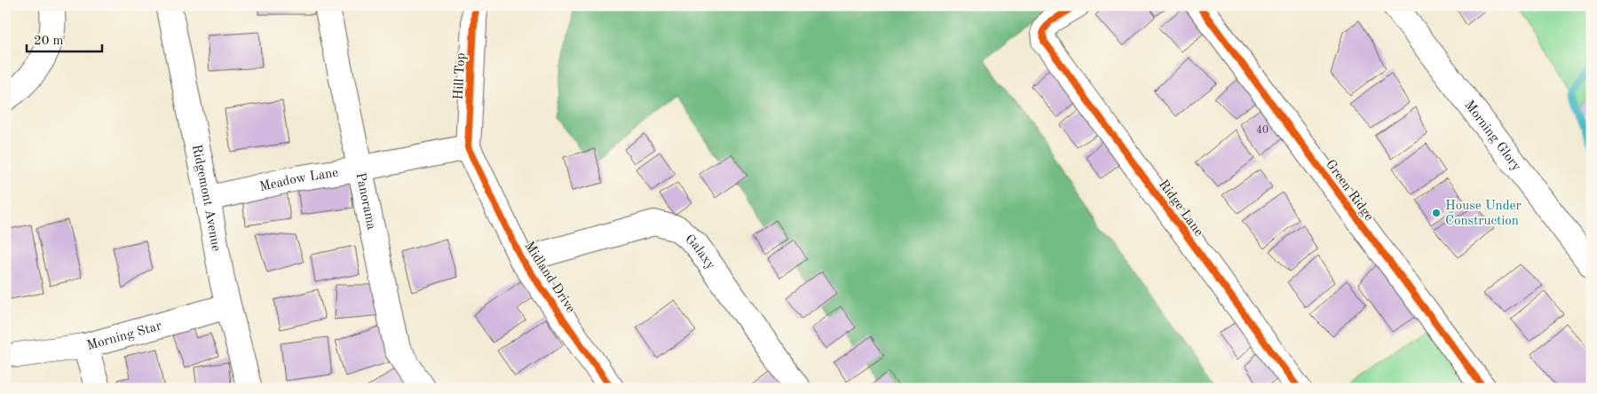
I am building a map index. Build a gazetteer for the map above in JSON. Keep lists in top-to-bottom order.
{
  "streets": {
    "street": [
      "Hill Top",
      "Morning Glory",
      "Meadow Lane",
      "Green Ridge",
      "Ridgemont Avenue",
      "Panorama",
      "Ridge Lane",
      "Galaxy",
      "Midland Drive",
      "Morning Star"
    ]
  },
  "crossings": [
    ["Hill Top", "Meadow Lane"],
    ["Hill Top", "Midland Drive"],
    ["Meadow Lane", "Ridgemont Avenue"],
    ["Meadow Lane", "Panorama"],
    ["Meadow Lane", "Midland Drive"],
    ["Ridgemont Avenue", "Morning Star"],
    ["Galaxy", "Midland Drive"]
  ],
  "places": ["House Under Construction"],
  "house_numbers": ["40"],
  "scale_bar": "20 m"
}
